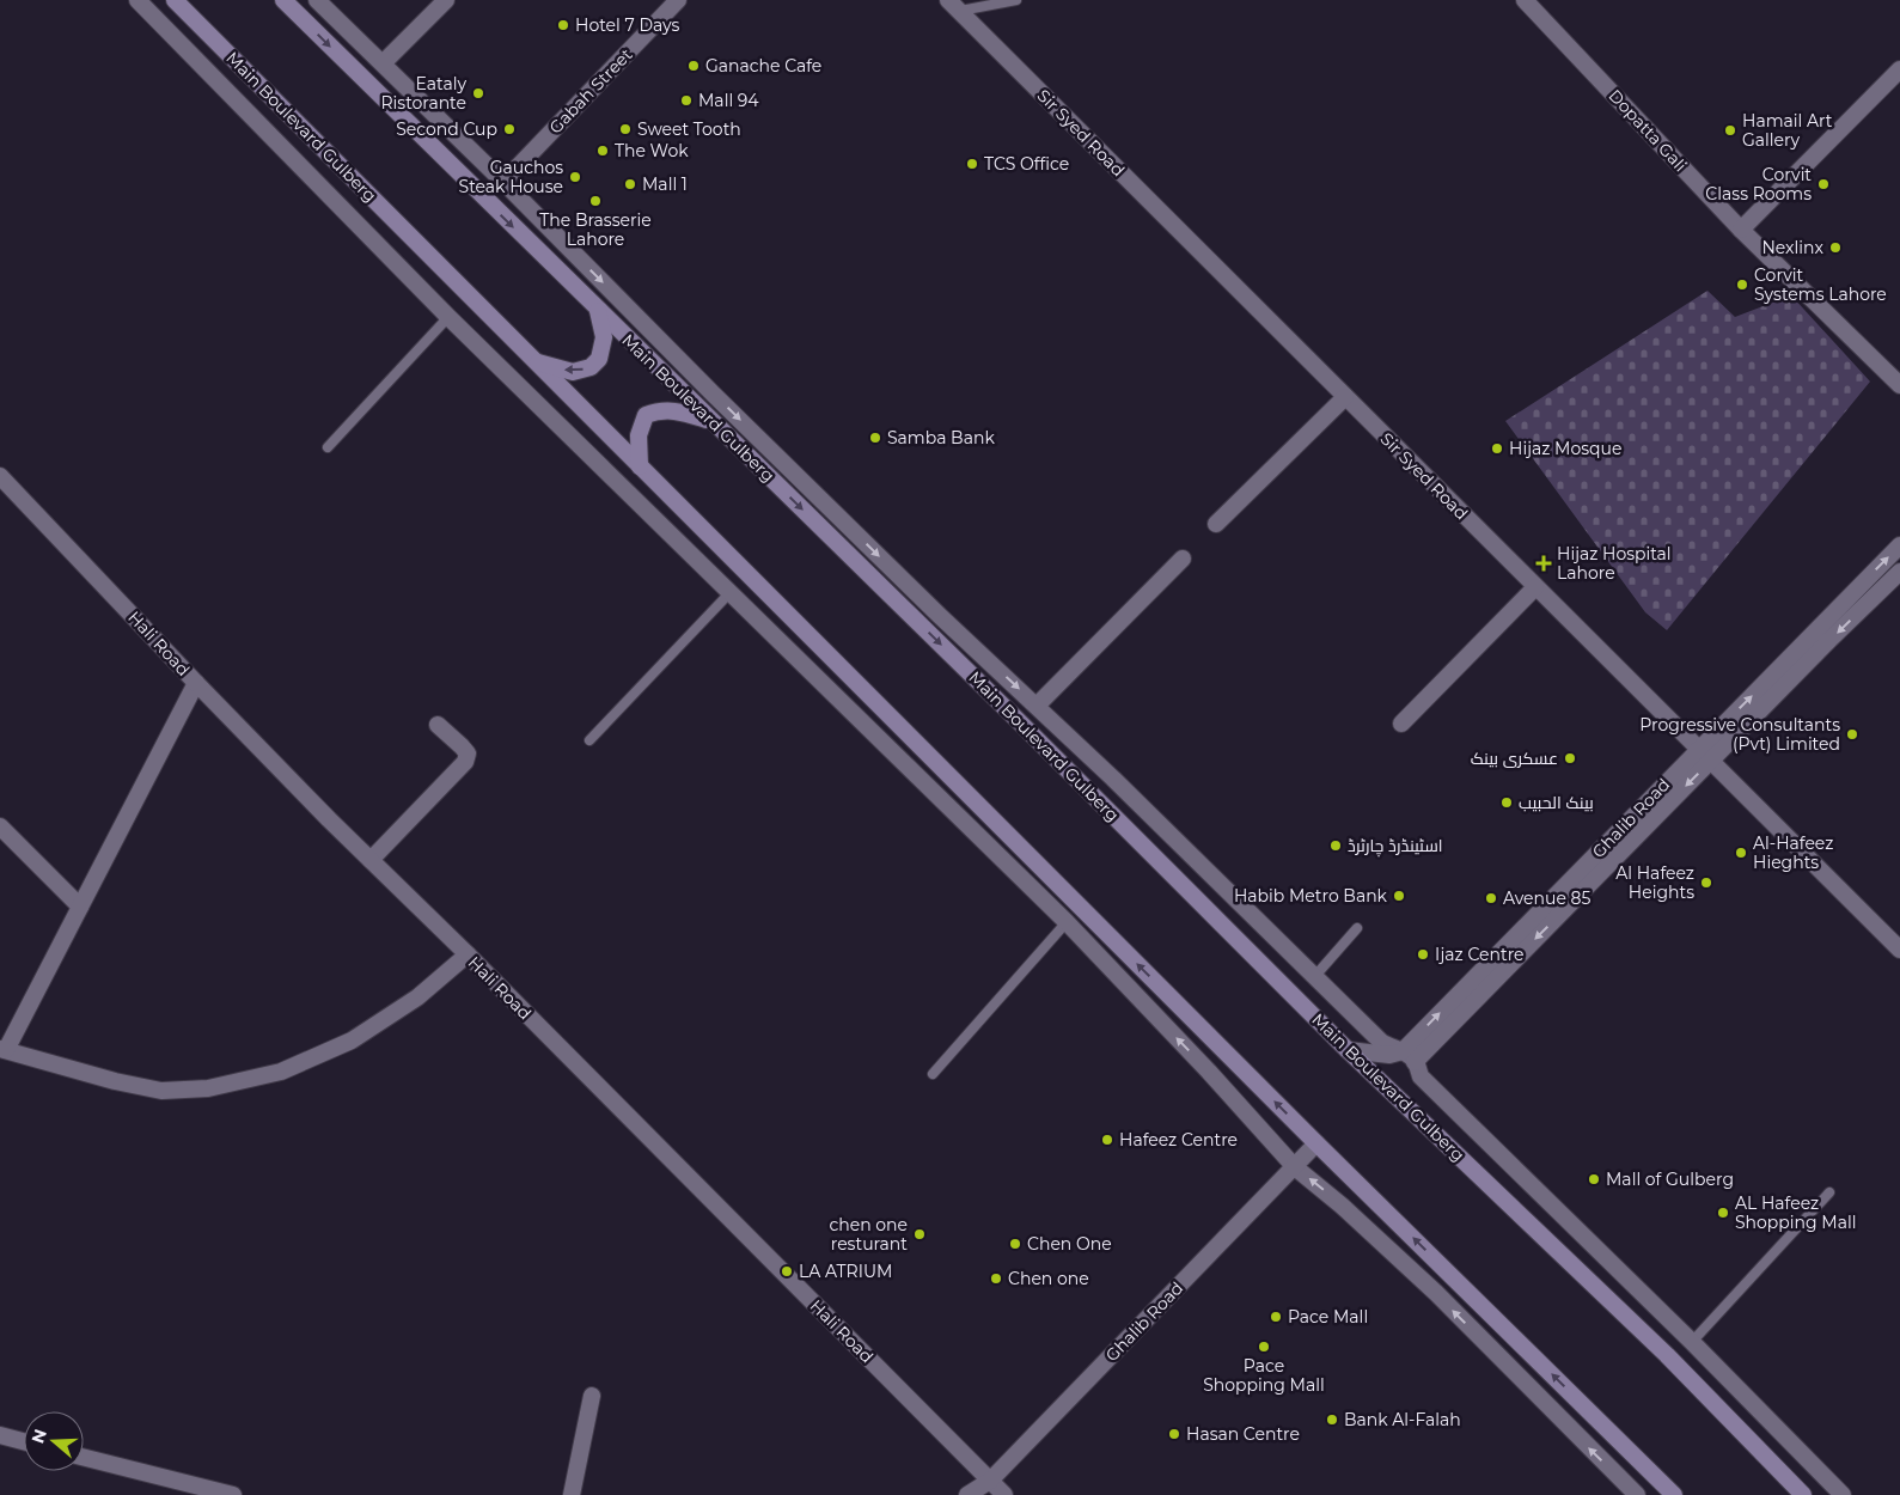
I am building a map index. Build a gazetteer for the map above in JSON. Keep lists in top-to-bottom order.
{
  "streets": {
    "main road": ["Main Boulevard Gulberg"],
    "street": [
      "Gabah Street",
      "Dopatta Gali",
      "Sir Syed Road",
      "Hali Road",
      "Ghalib Road"
    ]
  },
  "crossings": [
    ["Main Boulevard Gulberg", "Ghalib Road"],
    ["Sir Syed Road", "Ghalib Road"],
    ["Hali Road", "Ghalib Road"]
  ],
  "places": {
    "other": [
      "Hotel 7 Days",
      "Ganache Cafe",
      "Eataly Ristorante",
      "Mall 94",
      "Second Cup",
      "Sweet Tooth",
      "Hamail Art Gallery",
      "The Wok",
      "TCS Office",
      "Gauchos Steak House",
      "Mall 1",
      "Corvit Class Rooms",
      "The Brasserie Lahore",
      "Nexlinx",
      "Corvit Systems Lahore",
      "Samba Bank",
      "Hijaz Mosque",
      "Progressive Consultants (Pvt) Limited",
      "عسکری بینک",
      "بينک الحبيب",
      "اسٹینڈرڈ چارٹرڈ",
      "Al-Hafeez Hieghts",
      "Al Hafeez Heights",
      "Habib Metro Bank",
      "Avenue 85",
      "Ijaz Centre",
      "Hafeez Centre",
      "Mall of Gulberg",
      "AL Hafeez Shopping Mall",
      "chen one resturant",
      "Chen One",
      "LA ATRIUM",
      "Chen one",
      "Pace Mall",
      "Pace Shopping Mall",
      "Bank Al-Falah",
      "Hasan Centre"
    ],
    "health": ["Hijaz Hospital Lahore"]
  },
  "north": "left"
}
